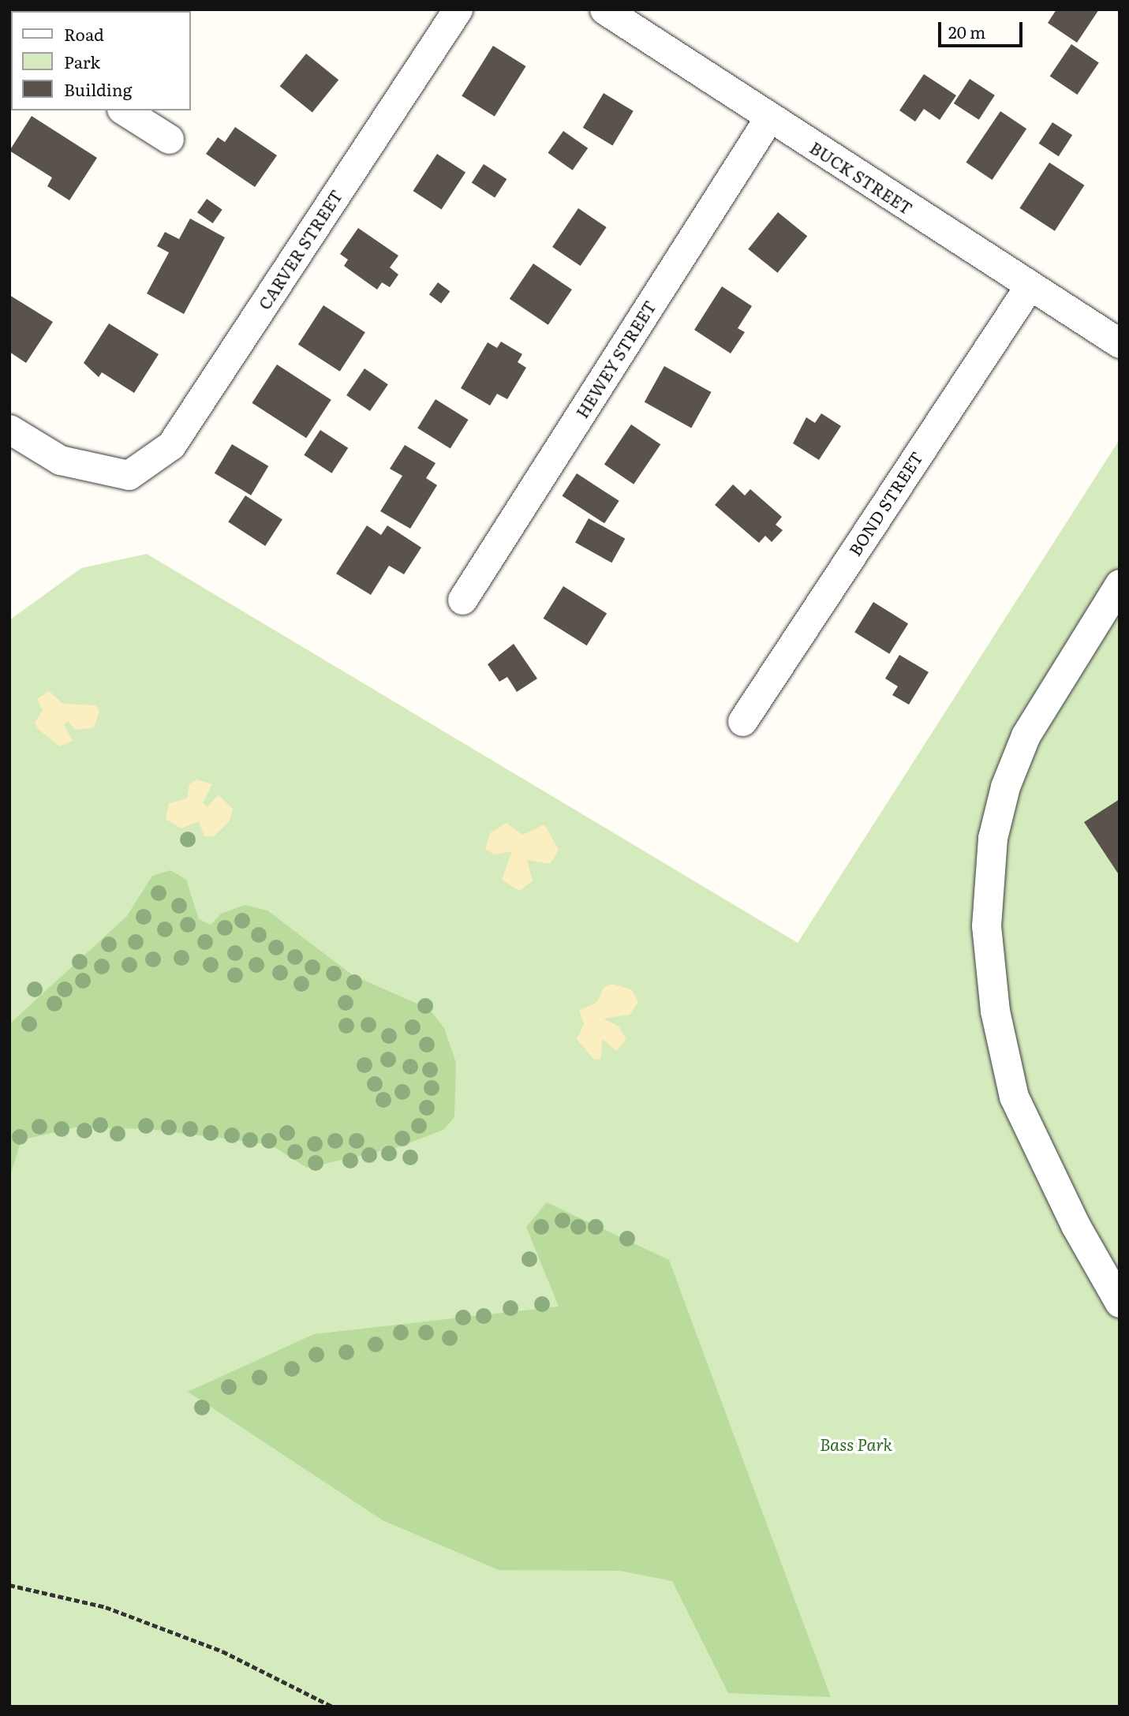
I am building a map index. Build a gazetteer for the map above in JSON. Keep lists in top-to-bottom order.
{
  "streets": {
    "street": [
      "BUCK STREET",
      "CARVER STREET",
      "HEWEY STREET",
      "BOND STREET"
    ]
  },
  "crossings": [
    ["BUCK STREET", "HEWEY STREET"],
    ["BUCK STREET", "BOND STREET"]
  ],
  "parks": ["Bass Park"],
  "legend": ["Road", "Park", "Building"],
  "scale_bar": "20 m"
}
